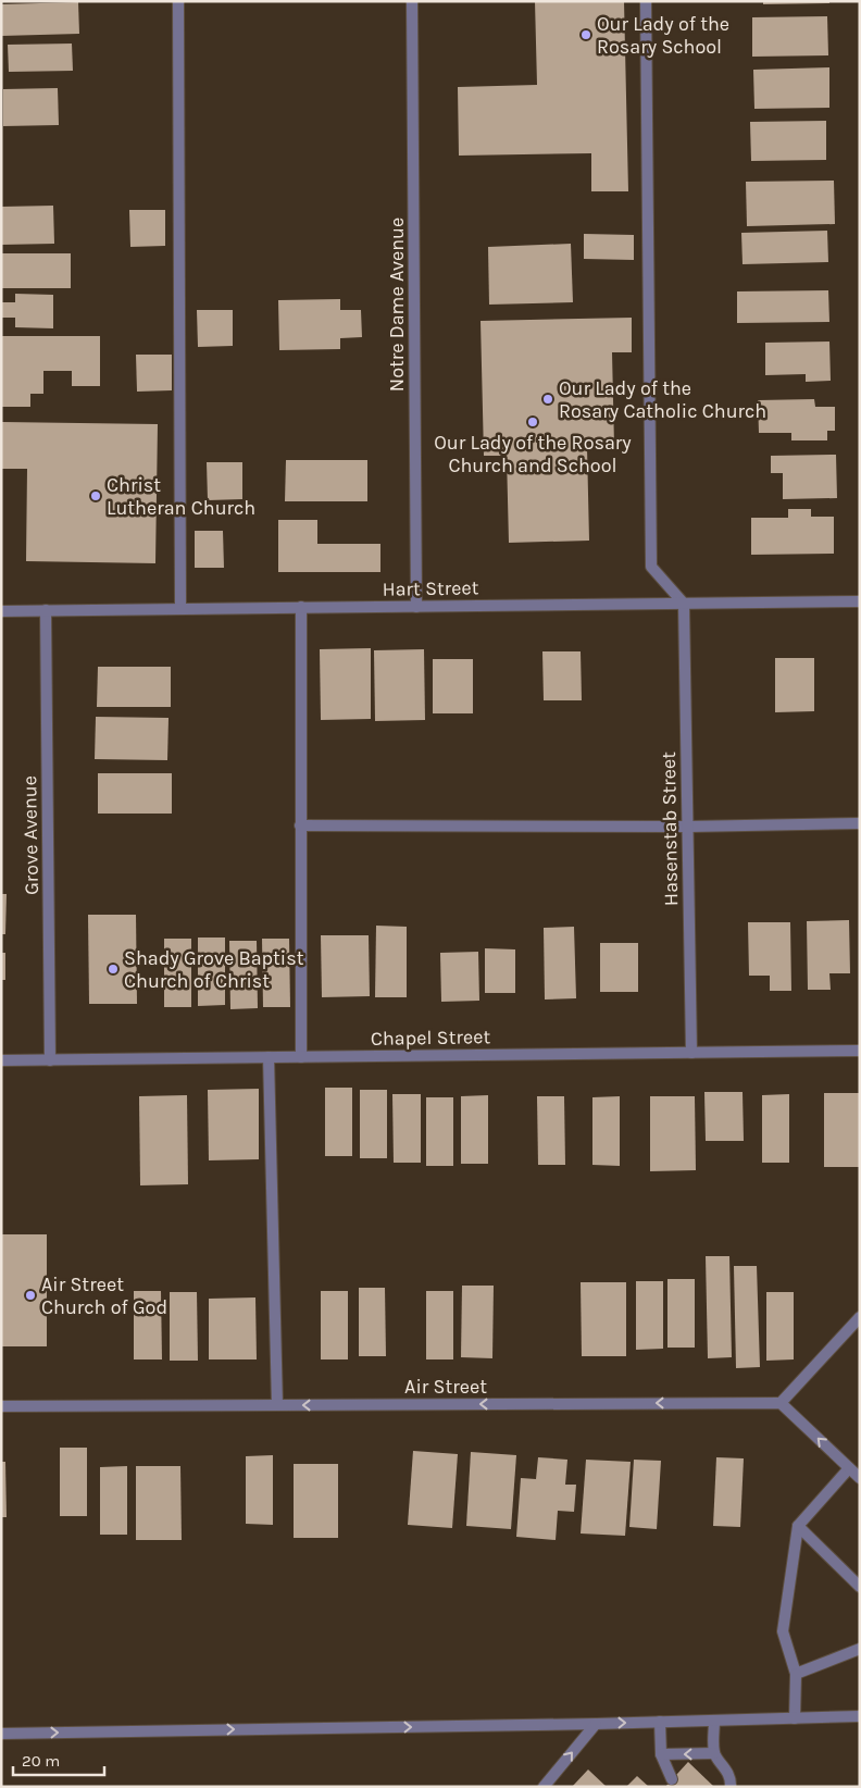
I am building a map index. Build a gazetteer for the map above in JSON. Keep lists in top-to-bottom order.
{
  "streets": {
    "street": [
      "Notre Dame Avenue",
      "Hart Street",
      "Hasenstab Street",
      "Grove Avenue",
      "Chapel Street",
      "Air Street"
    ]
  },
  "crossings": [
    ["Notre Dame Avenue", "Hart Street"],
    ["Hart Street", "Hasenstab Street"],
    ["Hart Street", "Grove Avenue"],
    ["Hasenstab Street", "Chapel Street"],
    ["Grove Avenue", "Chapel Street"]
  ],
  "one_way": ["Air Street"],
  "places": [
    "Our Lady of the Rosary School",
    "Our Lady of the Rosary Catholic Church",
    "Our Lady of the Rosary Church and School",
    "Christ Lutheran Church",
    "Shady Grove Baptist Church of Christ",
    "Air Street Church of God"
  ],
  "scale_bar": "20 m"
}
